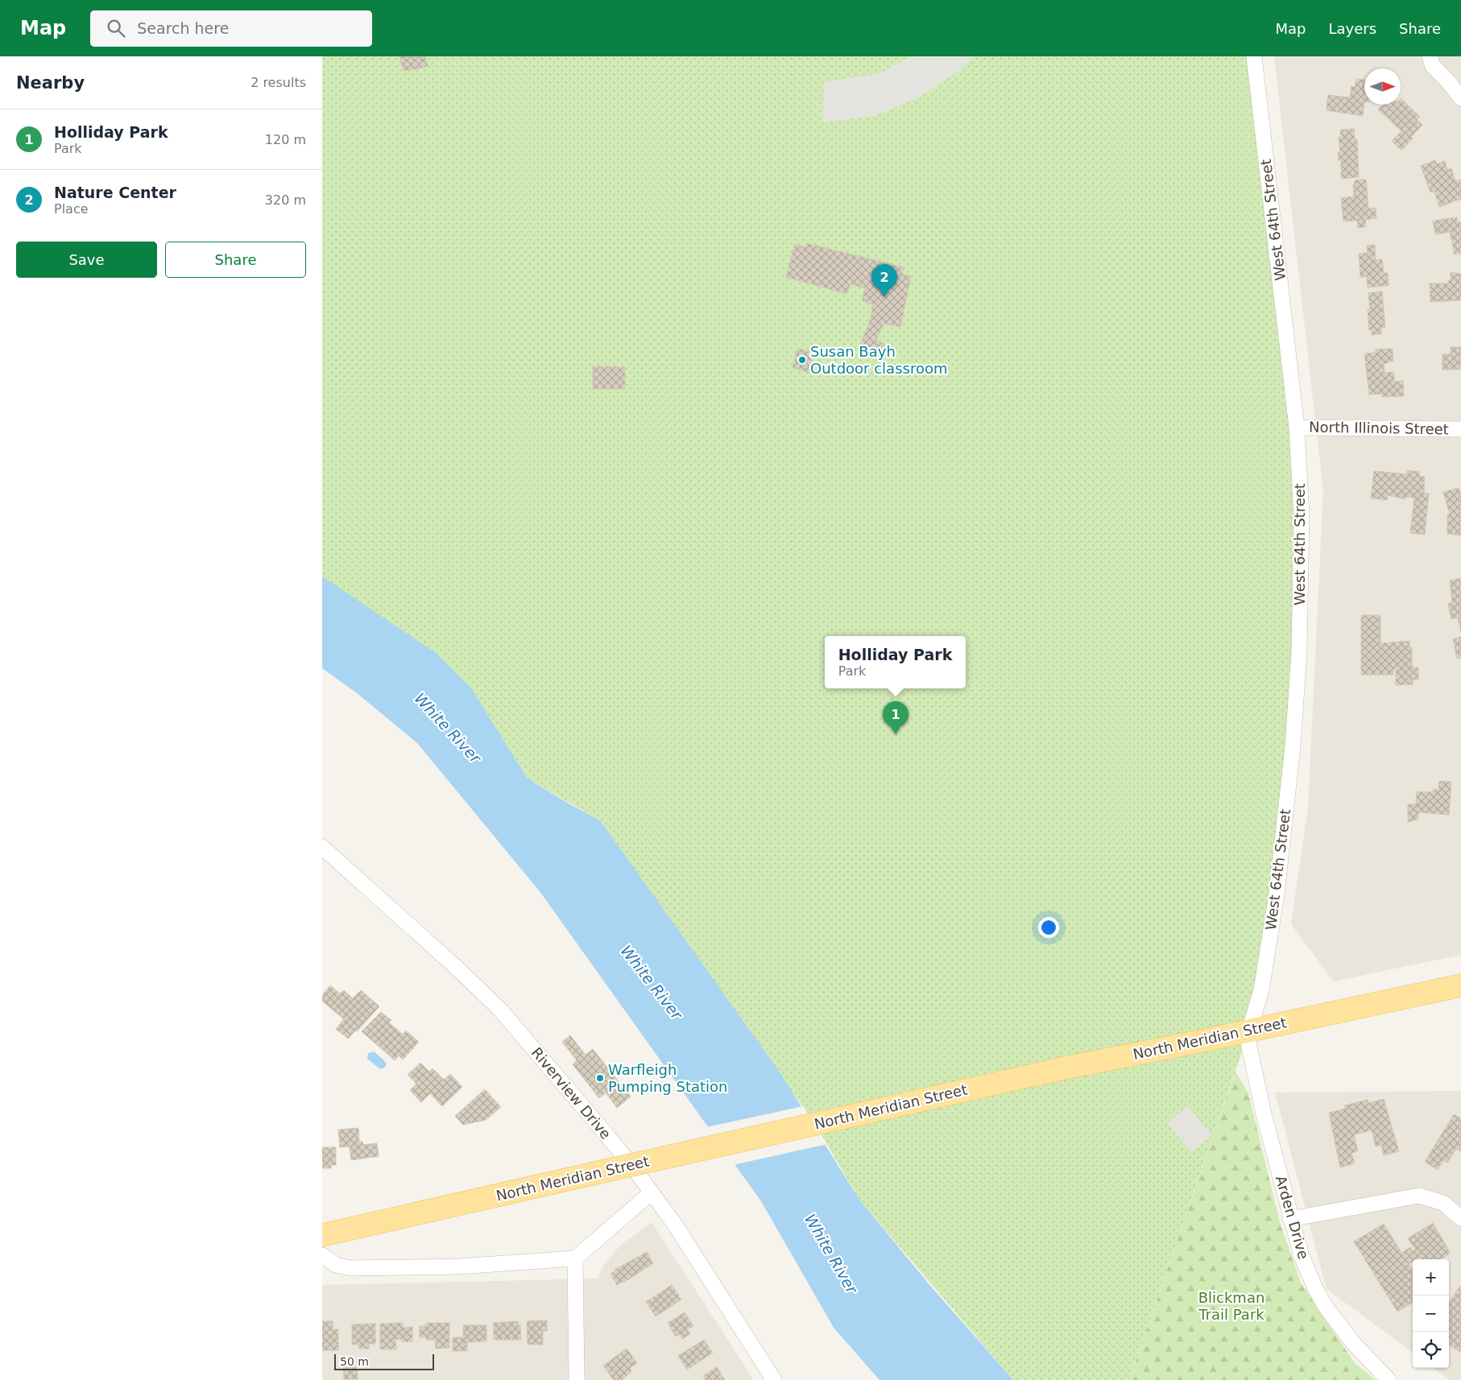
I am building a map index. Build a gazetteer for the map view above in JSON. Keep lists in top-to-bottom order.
{
  "streets": {
    "main road": ["North Meridian Street"],
    "street": [
      "West 64th Street",
      "North Illinois Street",
      "Riverview Drive",
      "Arden Drive"
    ]
  },
  "crossings": [
    ["West 64th Street", "North Illinois Street"],
    ["West 64th Street", "North Meridian Street"],
    ["West 64th Street", "Arden Drive"],
    ["North Meridian Street", "Arden Drive"]
  ],
  "water": ["White River"],
  "parks": ["Blickman Trail Park"],
  "places": ["Susan Bayh Outdoor classroom", "Warfleigh Pumping Station"],
  "scale_bar": "50 m",
  "north": "right",
  "page": {
    "header": "Map",
    "search": "Search here",
    "nav": ["Map", "Layers", "Share"],
    "heading": ["Nearby", "2 results"],
    "list": [
      {
        "mark": "1",
        "name": "Holliday Park",
        "note": "Park",
        "value": "120 m"
      },
      {
        "mark": "2",
        "name": "Nature Center",
        "note": "Place",
        "value": "320 m"
      }
    ],
    "buttons": ["Save", "Share"],
    "pins": ["2", "1"],
    "popup": ["Holliday Park", "Park"],
    "map_buttons": ["+", "−"],
    "scale": "50 m"
  }
}
